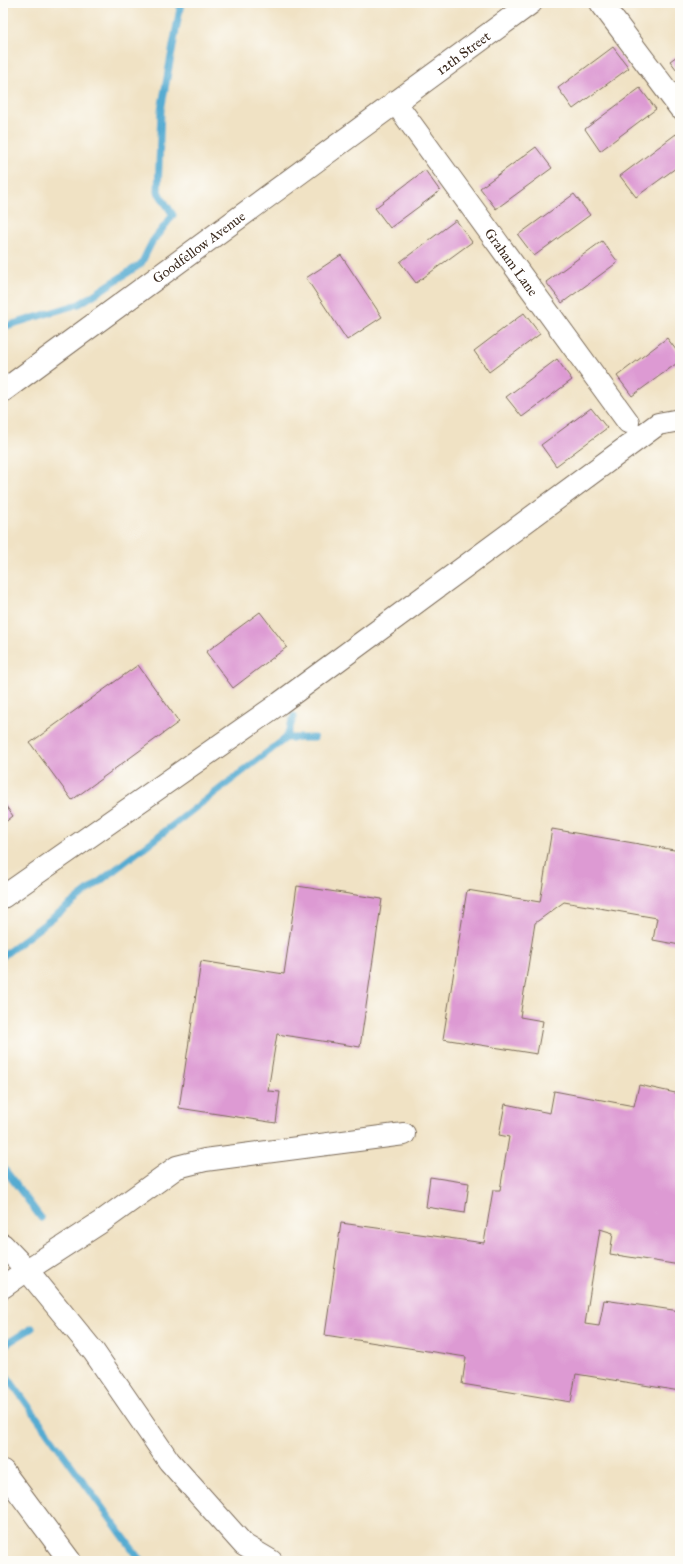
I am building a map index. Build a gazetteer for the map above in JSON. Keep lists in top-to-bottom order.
{
  "streets": {
    "street": ["12th Street", "Goodfellow Avenue", "Graham Lane"]
  },
  "crossings": [
    ["12th Street", "Goodfellow Avenue"],
    ["12th Street", "Graham Lane"],
    ["Goodfellow Avenue", "Graham Lane"]
  ]
}
